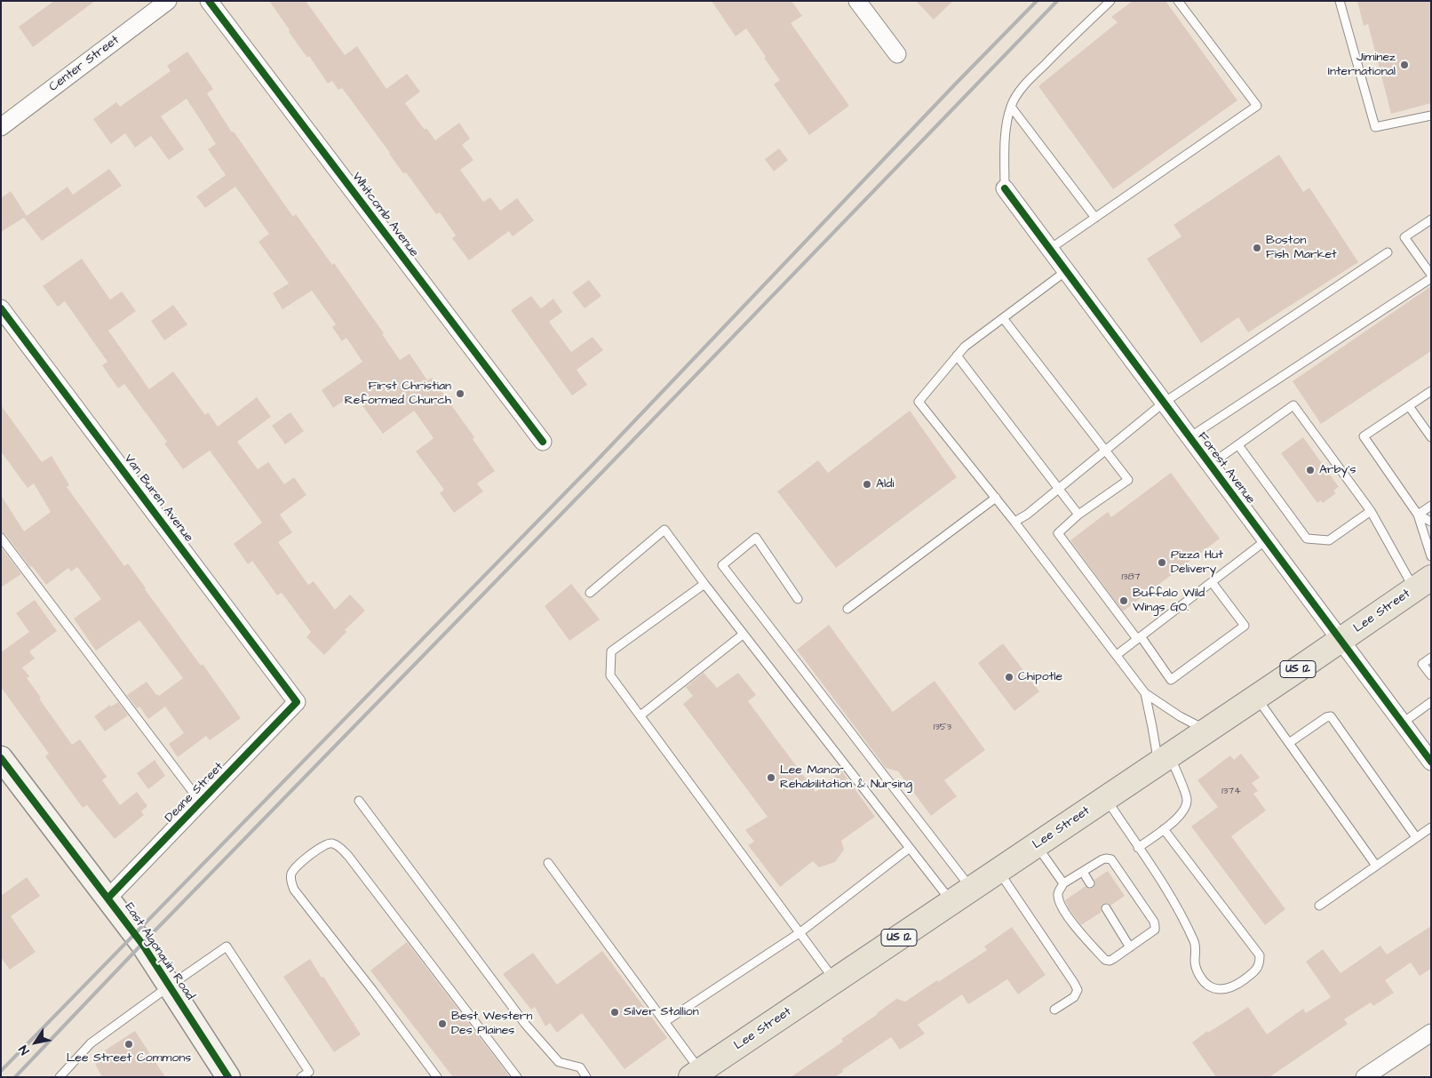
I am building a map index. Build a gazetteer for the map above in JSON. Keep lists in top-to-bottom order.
{
  "streets": {
    "main road": ["Lee Street", "US 12"],
    "street": [
      "Center Street",
      "Whitcomb Avenue",
      "Forest Avenue",
      "Van Buren Avenue",
      "Deane Street",
      "East Algonquin Road"
    ]
  },
  "crossings": [
    ["Forest Avenue", "Lee Street"],
    ["Van Buren Avenue", "Deane Street"],
    ["Deane Street", "East Algonquin Road"]
  ],
  "places": [
    "Jiminez International",
    "Boston Fish Market",
    "First Christian Reformed Church",
    "Arby's",
    "Aldi",
    "Pizza Hut Delivery",
    "Buffalo Wild Wings GO.",
    "Chipotle",
    "Lee Manor Rehabilitation & Nursing",
    "Silver Stallion",
    "Best Western Des Plaines",
    "Lee Street Commons"
  ],
  "house_numbers": ["1387", "1353", "1374"],
  "north": "bottom left"
}
